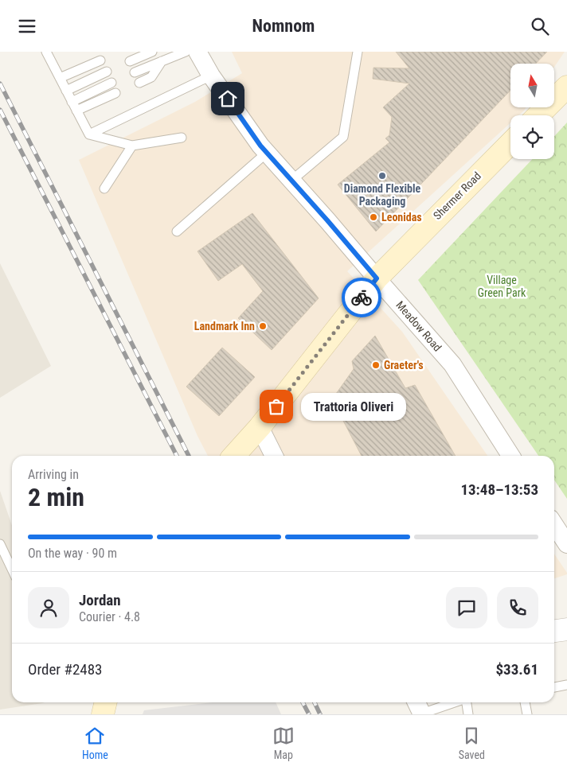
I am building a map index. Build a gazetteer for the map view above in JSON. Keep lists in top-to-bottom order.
{
  "streets": {
    "main road": ["Shermer Road"],
    "street": ["Meadow Road"]
  },
  "crossings": [
    ["Shermer Road", "Meadow Road"]
  ],
  "parks": ["Village Green Park"],
  "places": [
    "Diamond Flexible Packaging",
    "Leonidas",
    "Landmark Inn",
    "Graeter's",
    "Trattoria Oliveri"
  ],
  "north": "top",
  "page": {
    "header": "Nomnom",
    "bubble": "Trattoria Oliveri",
    "heading": ["2 min", "Arriving in", "13:48–13:53"],
    "panel": [
      "Jordan",
      "Courier · 4.8",
      "Order #2483",
      "$33.61"
    ],
    "bar": "On the way · 90 m",
    "tabs": ["Home", "Map", "Saved"]
  }
}
